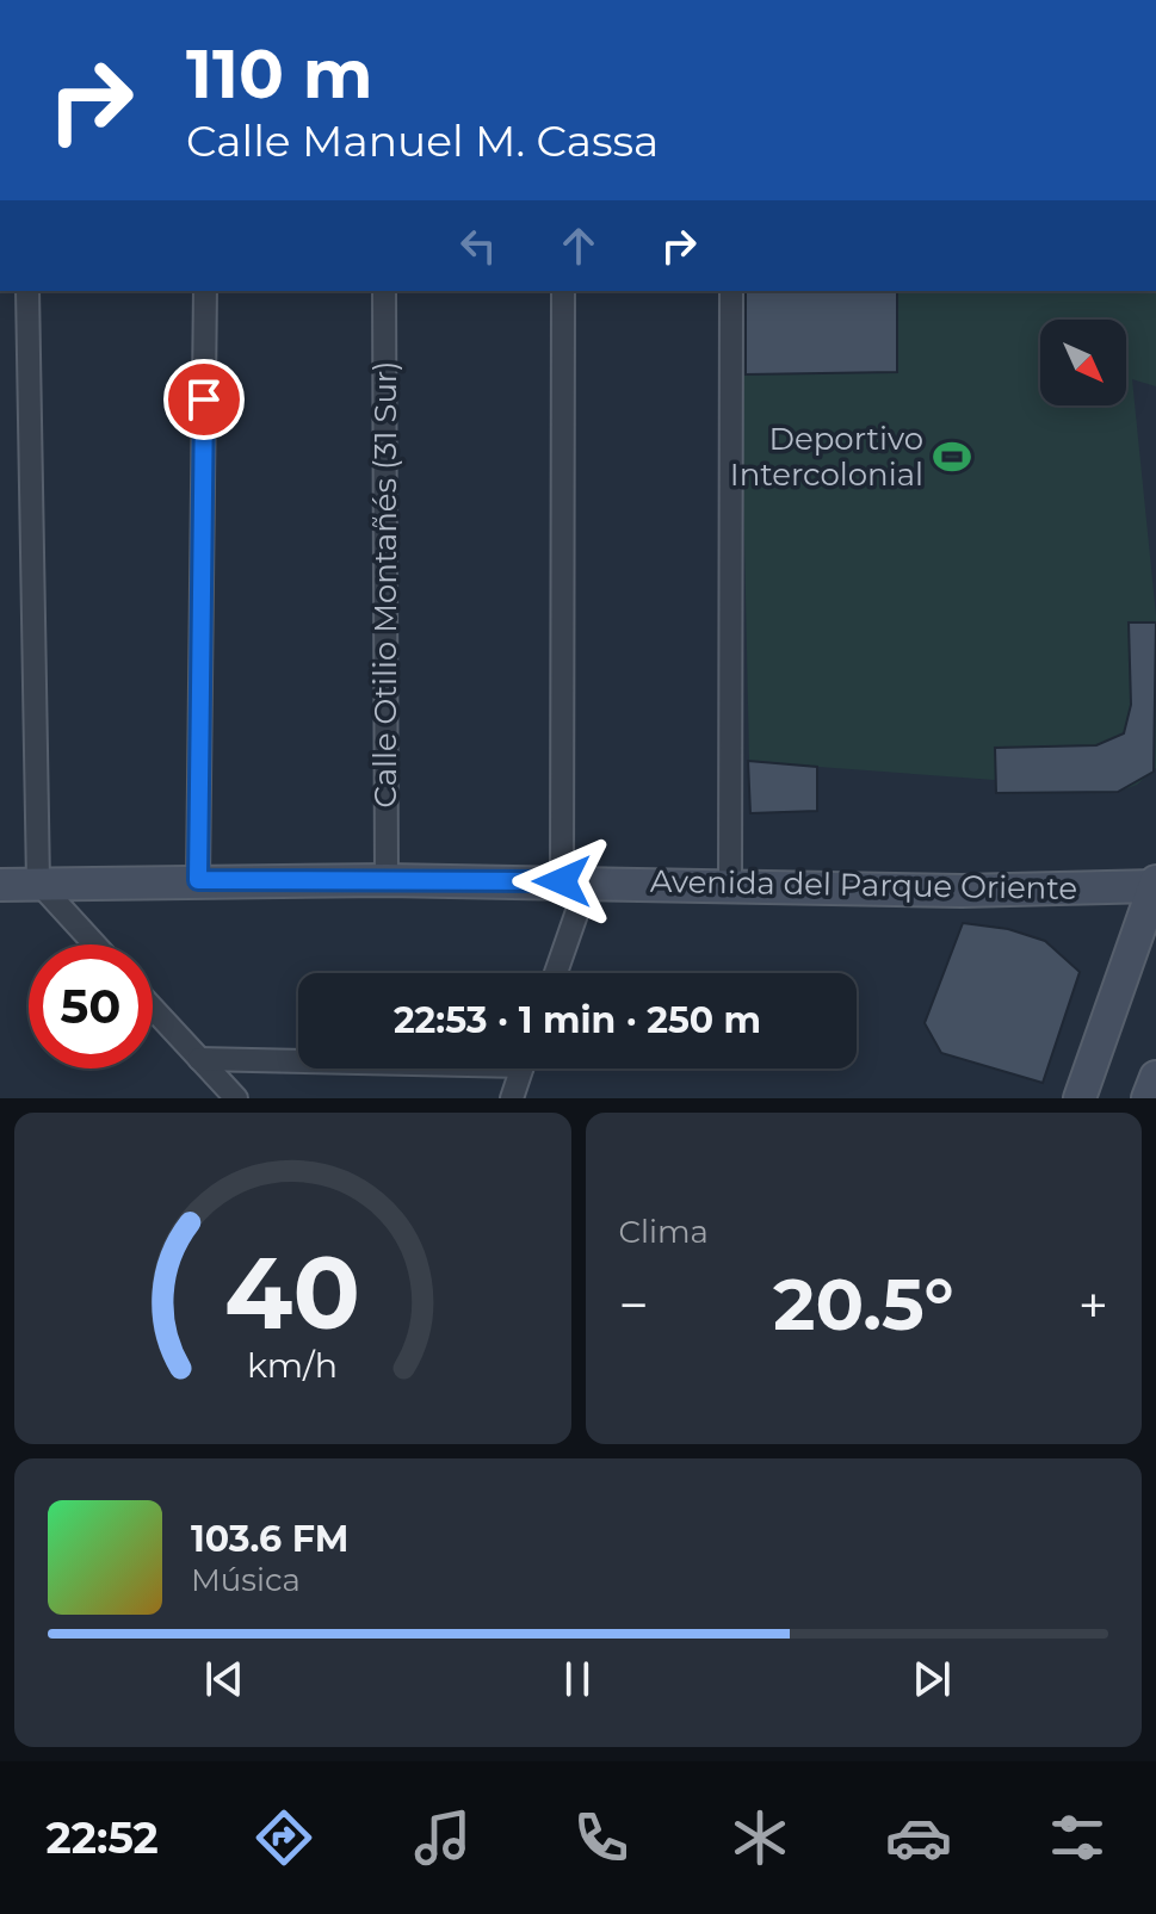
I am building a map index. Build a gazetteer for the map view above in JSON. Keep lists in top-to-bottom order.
{
  "streets": {
    "main road": ["Avenida del Parque Oriente"],
    "street": ["Calle Otilio Montañés (31 Sur)"]
  },
  "crossings": [
    ["Calle Otilio Montañés (31 Sur)", "Avenida del Parque Oriente"]
  ],
  "places": {
    "sports": ["Deportivo Intercolonial"]
  },
  "north": "bottom right",
  "page": {
    "turn": ["110 m", "Calle Manuel M. Cassa"],
    "limit": "50",
    "trip": "22:53 · 1 min · 250 m",
    "tile": "Clima",
    "heat": ["−", "20.5°", "+"],
    "song": ["103.6 FM", "Música"],
    "tabs": "22:52",
    "gauge": ["40", "km/h"]
  }
}
